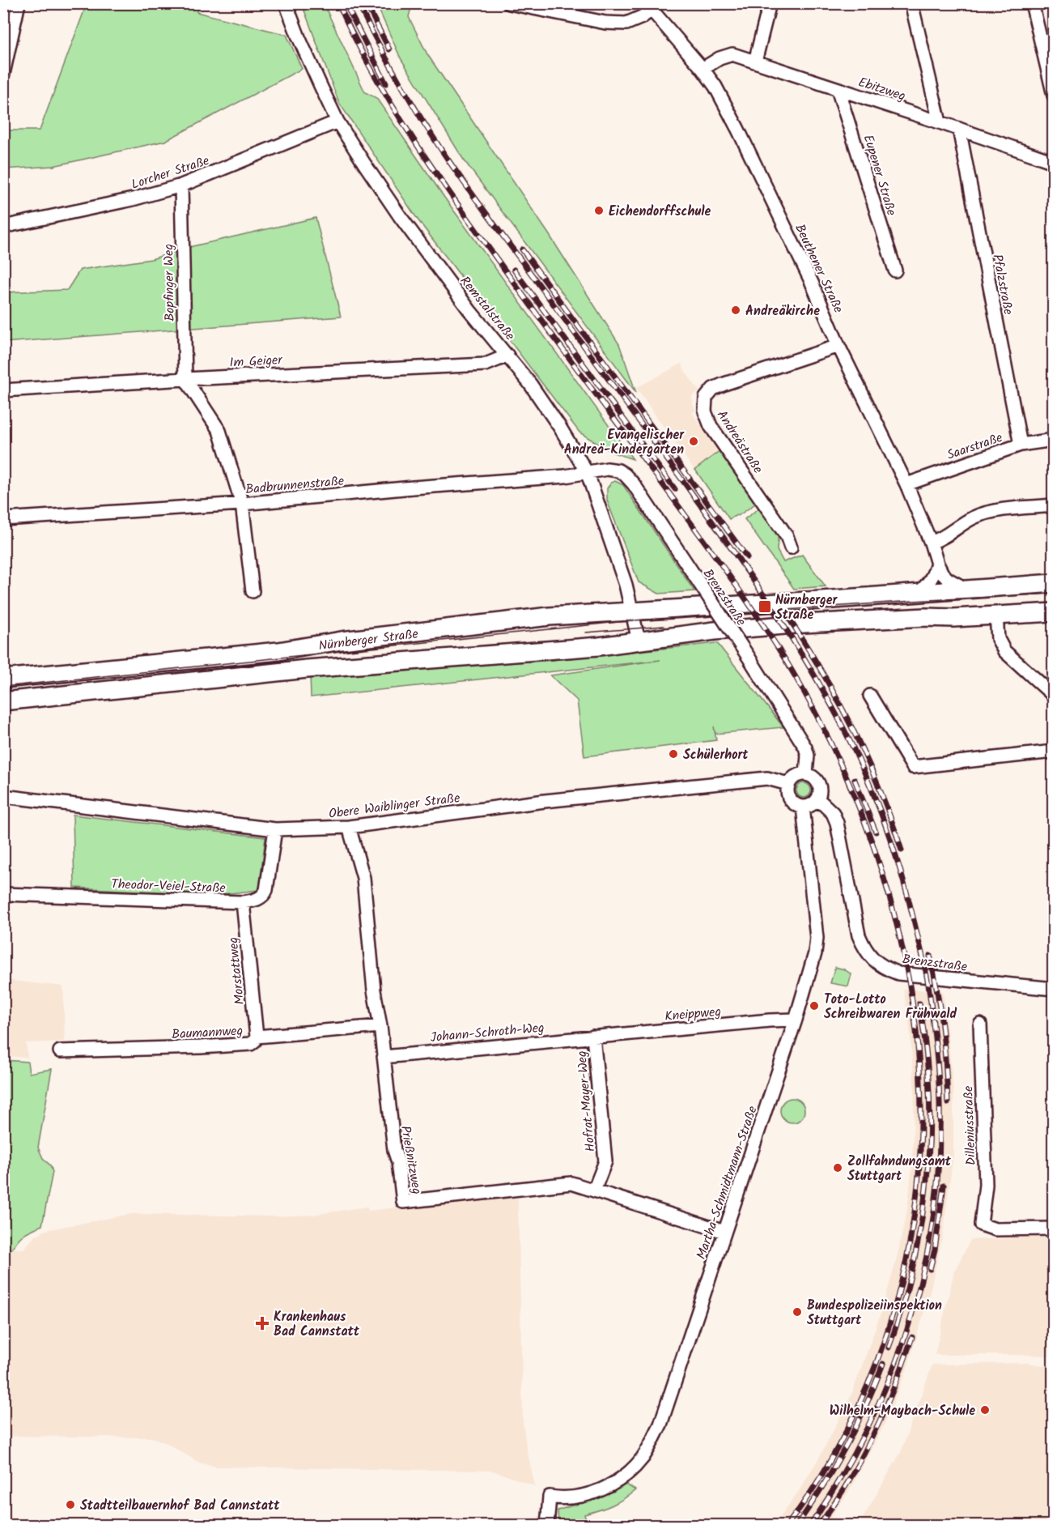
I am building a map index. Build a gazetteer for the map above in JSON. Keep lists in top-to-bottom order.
{
  "streets": {
    "main road": ["Nürnberger Straße"],
    "street": [
      "Ebitzweg",
      "Lorcher Straße",
      "Eupener Straße",
      "Beuthener Straße",
      "Bopfinger Weg",
      "Pfalzstraße",
      "Remstalstraße",
      "Im Geiger",
      "Andreästraße",
      "Saarstraße",
      "Badbrunnenstraße",
      "Brenzstraße",
      "Obere Waiblinger Straße",
      "Theodor-Veiel-Straße",
      "Morstattweg",
      "Kneippweg",
      "Baumannweg",
      "Johann-Schroth-Weg",
      "Hofrat-Mayer-Weg",
      "Dilleniusstraße",
      "Prießnitzweg",
      "Martha-Schmidtmann-Straße"
    ]
  },
  "crossings": [
    ["Ebitzweg", "Eupener Straße"],
    ["Ebitzweg", "Beuthener Straße"],
    ["Ebitzweg", "Pfalzstraße"],
    ["Lorcher Straße", "Bopfinger Weg"],
    ["Lorcher Straße", "Remstalstraße"],
    ["Beuthener Straße", "Andreästraße"],
    ["Beuthener Straße", "Saarstraße"],
    ["Beuthener Straße", "Nürnberger Straße"],
    ["Bopfinger Weg", "Im Geiger"],
    ["Pfalzstraße", "Saarstraße"],
    ["Remstalstraße", "Im Geiger"],
    ["Remstalstraße", "Badbrunnenstraße"],
    ["Remstalstraße", "Brenzstraße"],
    ["Remstalstraße", "Nürnberger Straße"],
    ["Badbrunnenstraße", "Brenzstraße"],
    ["Brenzstraße", "Obere Waiblinger Straße"],
    ["Brenzstraße", "Martha-Schmidtmann-Straße"],
    ["Obere Waiblinger Straße", "Theodor-Veiel-Straße"],
    ["Obere Waiblinger Straße", "Prießnitzweg"],
    ["Obere Waiblinger Straße", "Martha-Schmidtmann-Straße"],
    ["Theodor-Veiel-Straße", "Morstattweg"],
    ["Morstattweg", "Baumannweg"],
    ["Kneippweg", "Johann-Schroth-Weg"],
    ["Kneippweg", "Hofrat-Mayer-Weg"],
    ["Kneippweg", "Martha-Schmidtmann-Straße"],
    ["Baumannweg", "Prießnitzweg"],
    ["Johann-Schroth-Weg", "Hofrat-Mayer-Weg"],
    ["Johann-Schroth-Weg", "Prießnitzweg"],
    ["Hofrat-Mayer-Weg", "Prießnitzweg"],
    ["Prießnitzweg", "Martha-Schmidtmann-Straße"]
  ],
  "places": {
    "other": [
      "Eichendorffschule",
      "Andreäkirche",
      "Evangelischer Andreä-Kindergarten",
      "Schülerhort",
      "Toto-Lotto Schreibwaren Frühwald",
      "Zollfahndungsamt Stuttgart",
      "Bundespolizeiinspektion Stuttgart",
      "Wilhelm-Maybach-Schule",
      "Stadtteilbauernhof Bad Cannstatt"
    ],
    "transit": ["Nürnberger Straße"],
    "health": ["Krankenhaus Bad Cannstatt"]
  }
}
